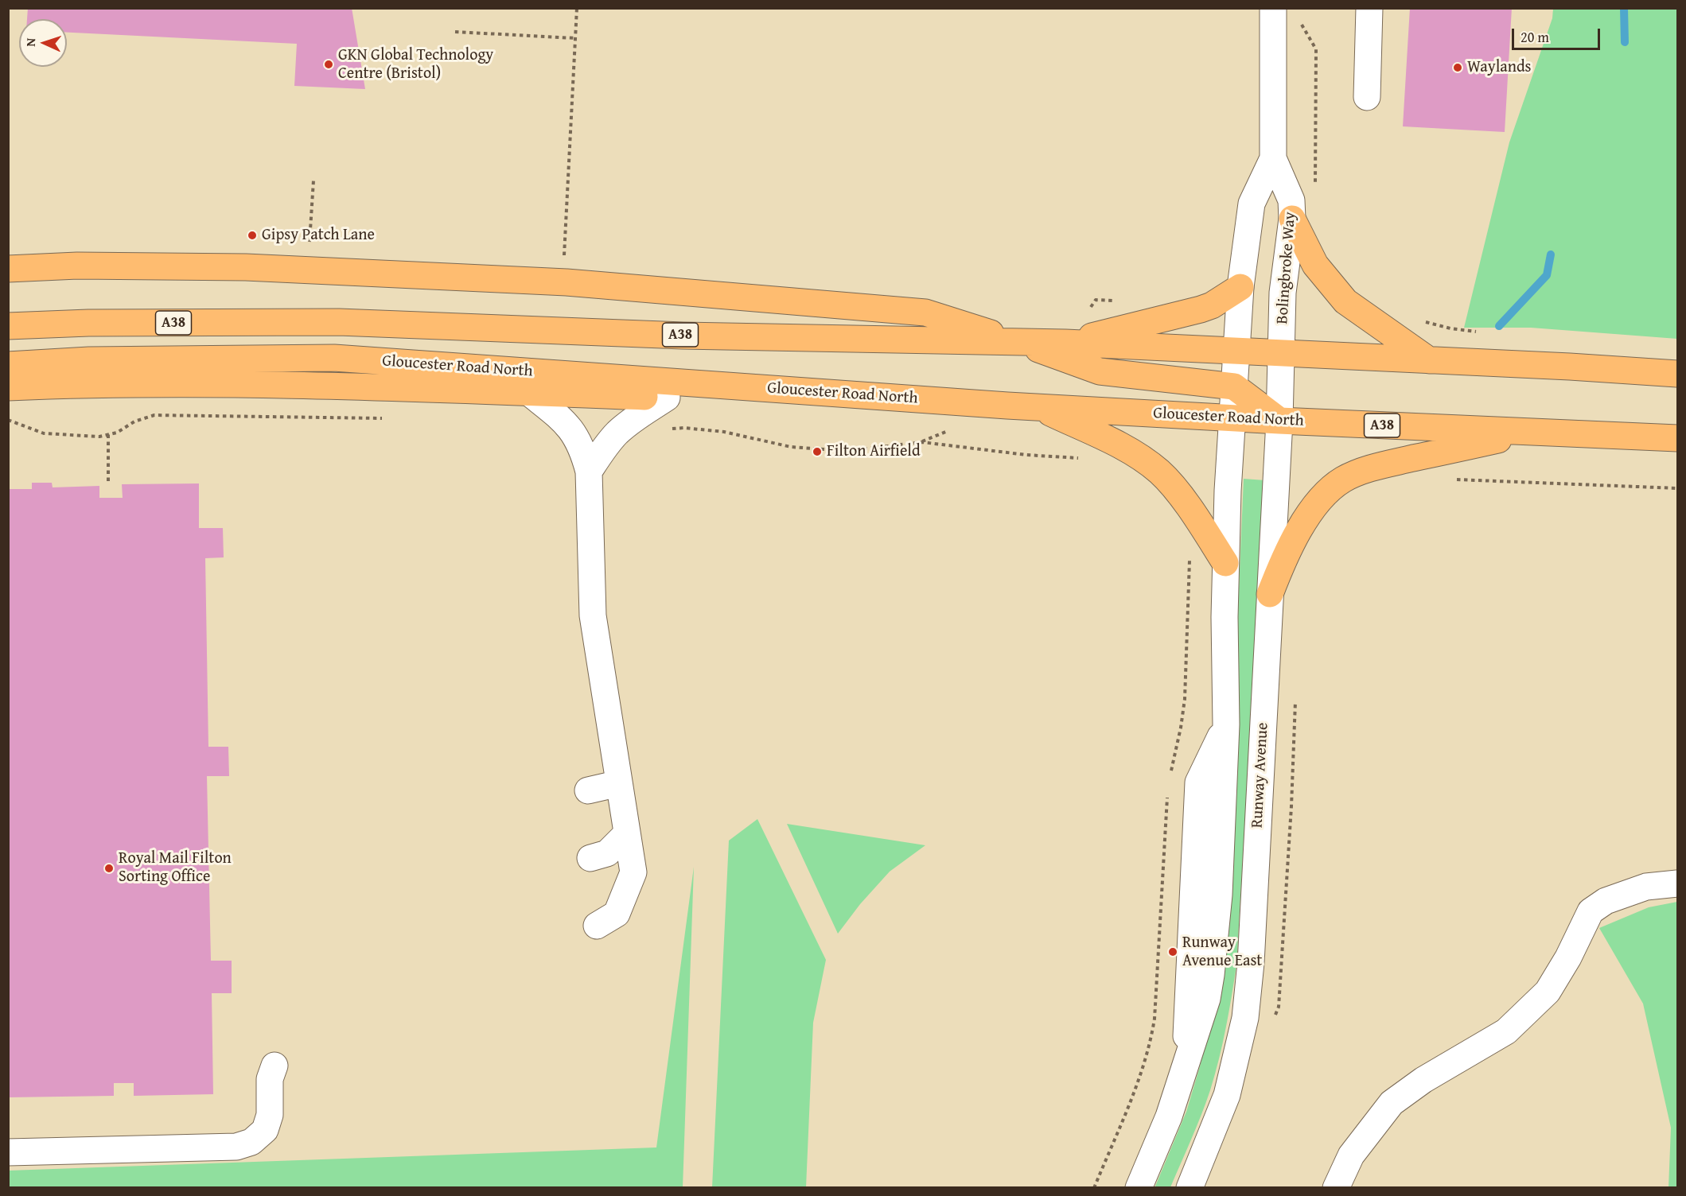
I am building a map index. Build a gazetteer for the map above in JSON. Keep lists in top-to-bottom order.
{
  "streets": {
    "main road": ["A38", "Gloucester Road North"],
    "street": ["Bolingbroke Way", "Runway Avenue"]
  },
  "crossings": [
    ["Bolingbroke Way", "A38"],
    ["Bolingbroke Way", "Runway Avenue"],
    ["A38", "Runway Avenue"],
    ["Gloucester Road North", "Runway Avenue"]
  ],
  "places": [
    "GKN Global Technology Centre (Bristol)",
    "Waylands",
    "Gipsy Patch Lane",
    "Filton Airfield",
    "Royal Mail Filton Sorting Office",
    "Runway Avenue East"
  ],
  "scale_bar": "20 m",
  "north": "left"
}
